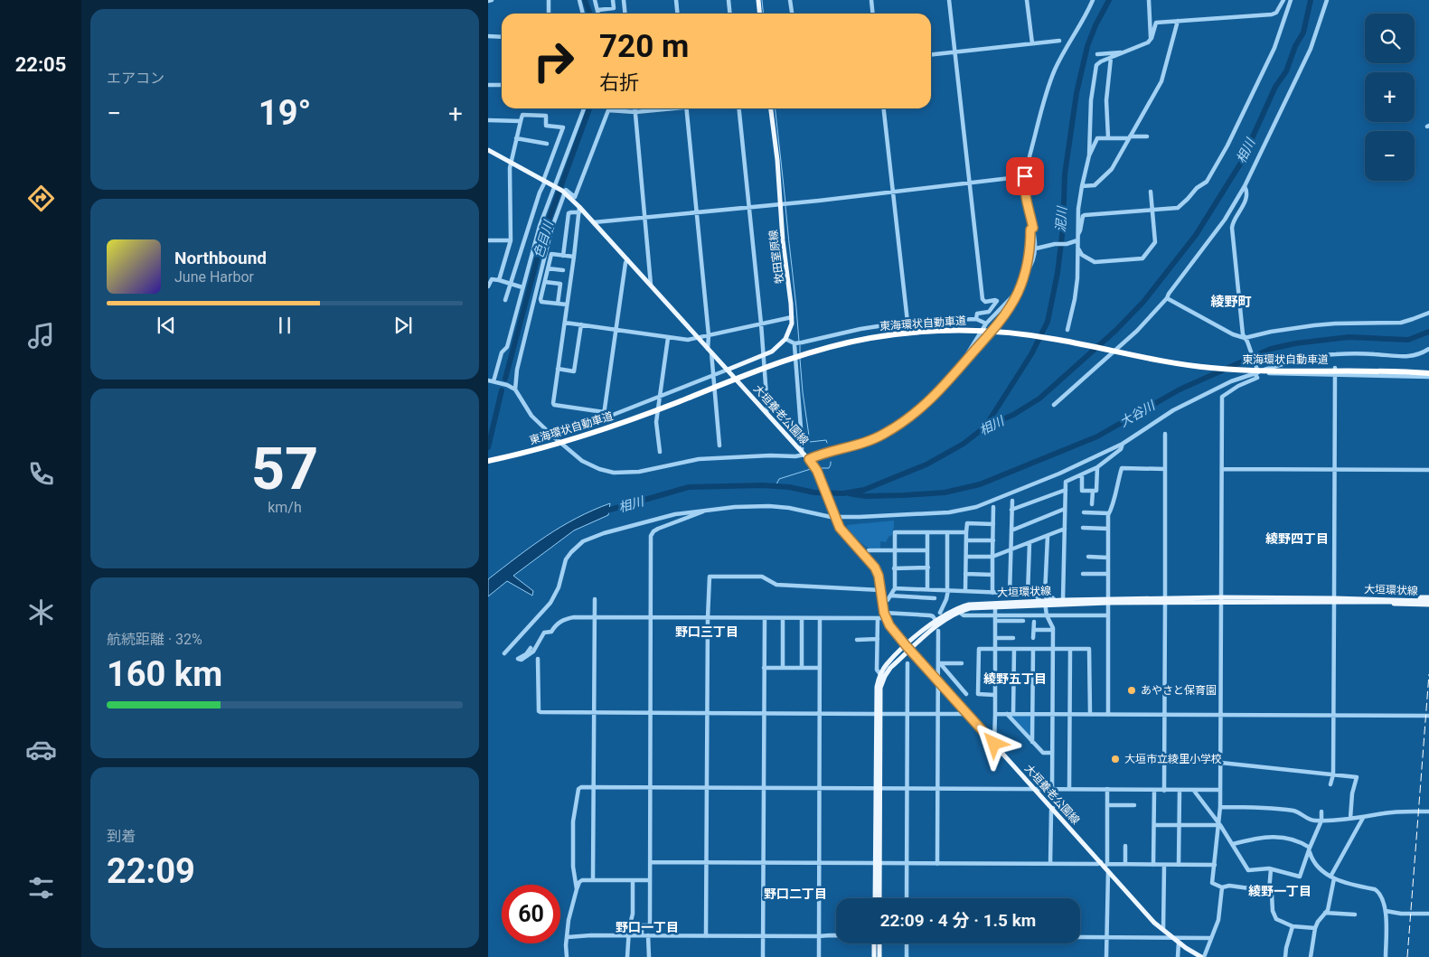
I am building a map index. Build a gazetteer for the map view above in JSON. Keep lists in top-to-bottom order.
{
  "streets": {
    "highway": ["東海環状自動車道"],
    "main road": ["牧田室原線", "大垣養老公園線", "大垣環状線"]
  },
  "crossings": [
    ["大垣養老公園線", "大垣環状線"]
  ],
  "districts": [
    "綾野町",
    "綾野四丁目",
    "野口三丁目",
    "綾野五丁目",
    "綾野一丁目",
    "野口二丁目",
    "野口一丁目"
  ],
  "water": [
    "相川",
    "泥川",
    "色目川",
    "大谷川"
  ],
  "places": ["あやさと保育園", "大垣市立綾里小学校"],
  "page": {
    "tabs": "22:05",
    "tile": [
      "エアコン",
      ["57", "km/h"],
      ["航続距離 · 32%", "160 km"],
      ["到着", "22:09"]
    ],
    "map_buttons": ["+", "−"],
    "turn": ["720 m", "右折"],
    "heat": ["−", "19°", "+"],
    "song": ["Northbound", "June Harbor"],
    "limit": "60",
    "trip": "22:09 · 4 分 · 1.5 km"
  }
}
